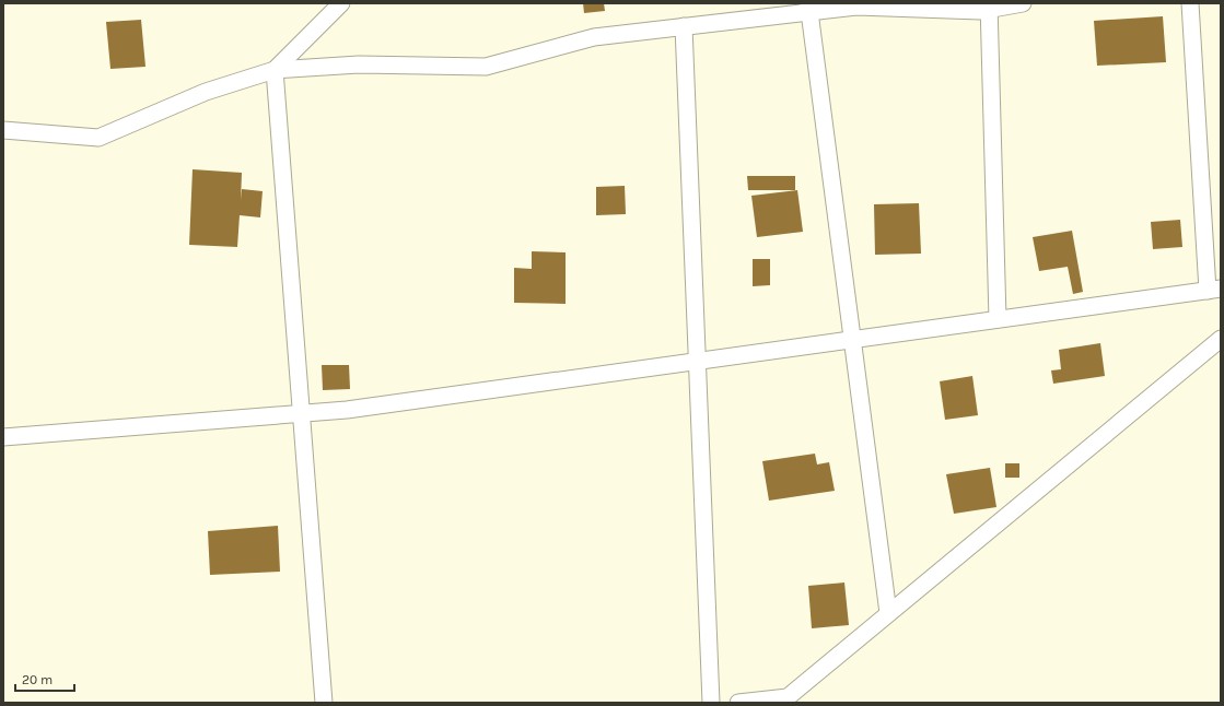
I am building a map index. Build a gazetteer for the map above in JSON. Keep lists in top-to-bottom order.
{
  "scale_bar": "20 m"
}
